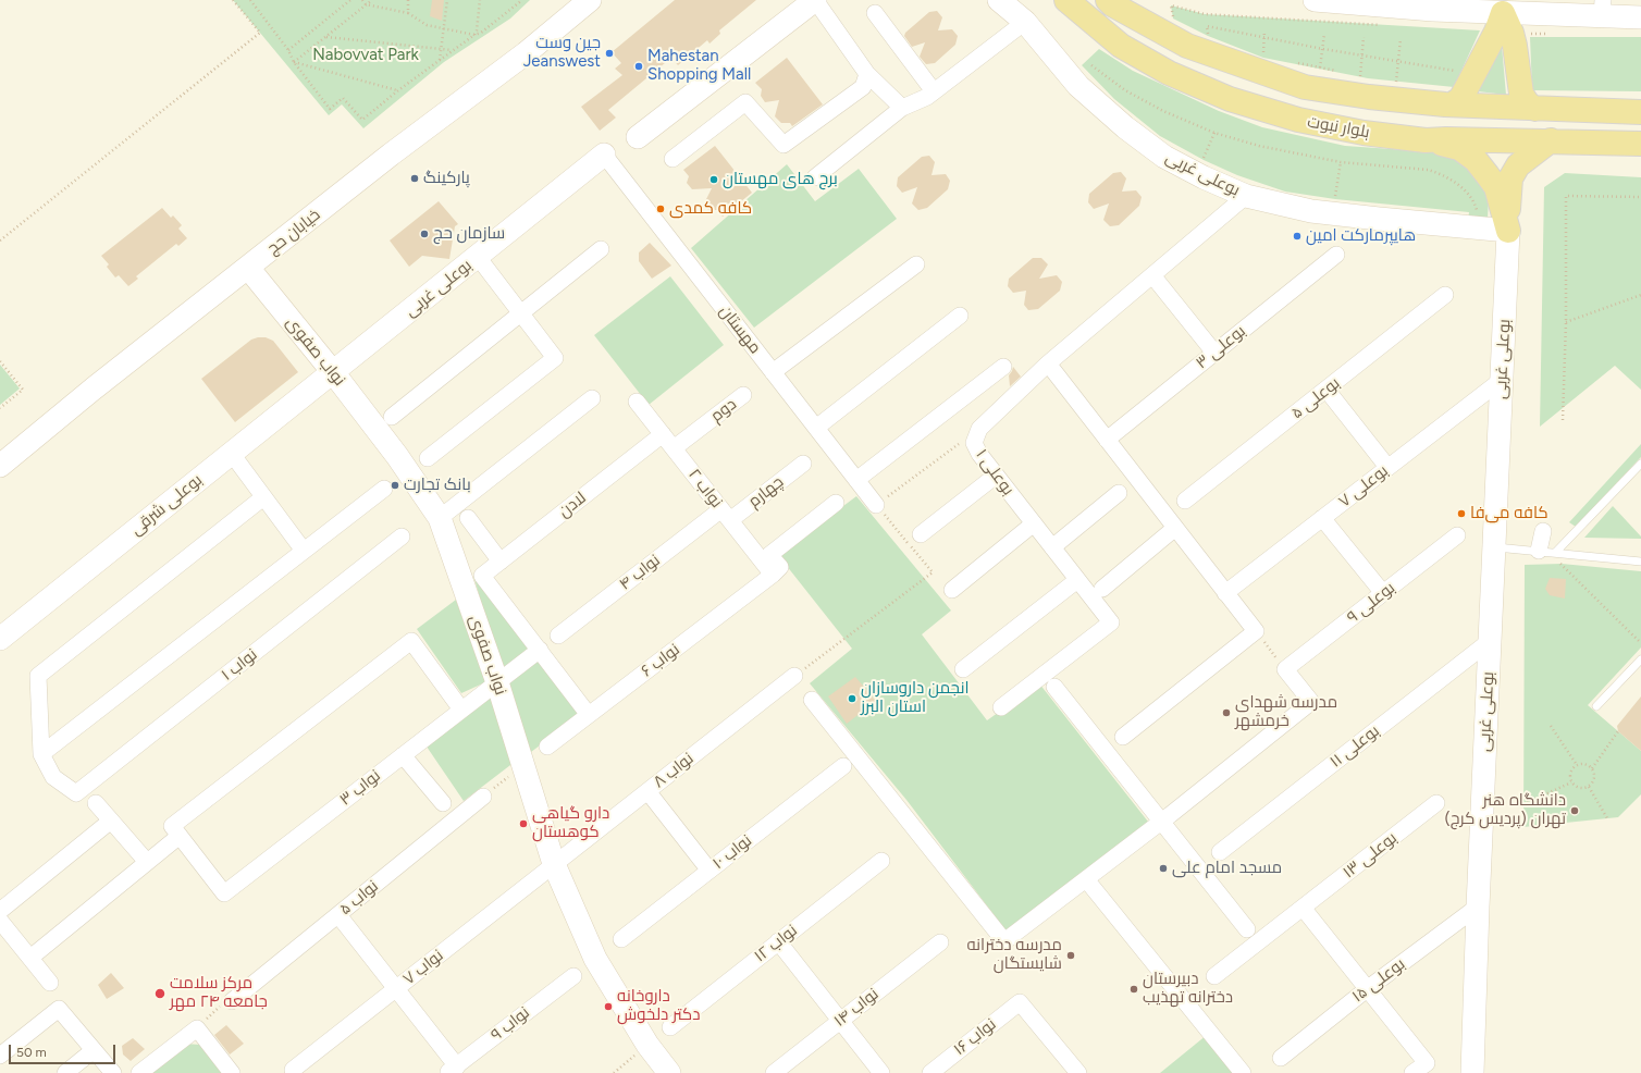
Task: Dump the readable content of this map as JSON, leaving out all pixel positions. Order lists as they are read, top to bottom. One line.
{"streets":{"main road":["بلوار نبوت"],"street":["بوعلی غربی","خیابان حج","مهستان","بوعلی ۳","نواب صفوی","بوعلی ۵","دوم","بوعلی ۱","بوعلی ۷","نواب ۲","چهارم","بوعلی شرقی","لادن","نواب ۴","بوعلی ۹","نواب ۶","نواب ۱","بوعلی ۱۱","نواب ۸","نواب ۳","نواب ۱۰","بوعلی ۱۳","نواب ۵","نواب ۱۲","نواب ۷","بوعلی ۱۵","نواب ۱۴","نواب ۹","نواب ۱۶"]},"crossings":[["بوعلی غربی","مهستان"],["بوعلی غربی","نواب صفوی"],["بوعلی غربی","بوعلی ۱"],["بوعلی غربی","بوعلی ۷"],["بوعلی غربی","بوعلی شرقی"],["بوعلی غربی","بوعلی ۱۱"],["بوعلی غربی","بوعلی ۱۵"],["خیابان حج","نواب صفوی"],["نواب صفوی","بوعلی شرقی"],["نواب صفوی","نواب ۸"],["نواب صفوی","نواب ۳"],["نواب صفوی","نواب ۷"],["دوم","نواب ۲"],["نواب ۲","چهارم"],["نواب ۲","لادن"],["نواب ۲","نواب ۴"],["نواب ۲","نواب ۶"],["چهارم","نواب ۴"],["نواب ۸","نواب ۷"]],"parks":["Nabovvat Park"],"places":["جین وست Jeanswest","Mahestan Shopping Mall","پارکینگ","برج های مهستان","کافه کمدی","سازمان حج","هایپرمارکت امین","بانک تجارت","کافه می‌فا","انجمن داروسازان استان البرز","مدرسه شهدای خرمشهر","دانشگاه هنر تهران (پردیس کرج)","دارو گیاهی کوهستان","مسجد امام علی","مدرسه دخترانه شایستگان","دبیرستان دخترانه تهذیب","مرکز سلامت جامعه ۲۴ مهر","داروخانه دکتر دلخوش"],"scale_bar":"50 m"}
